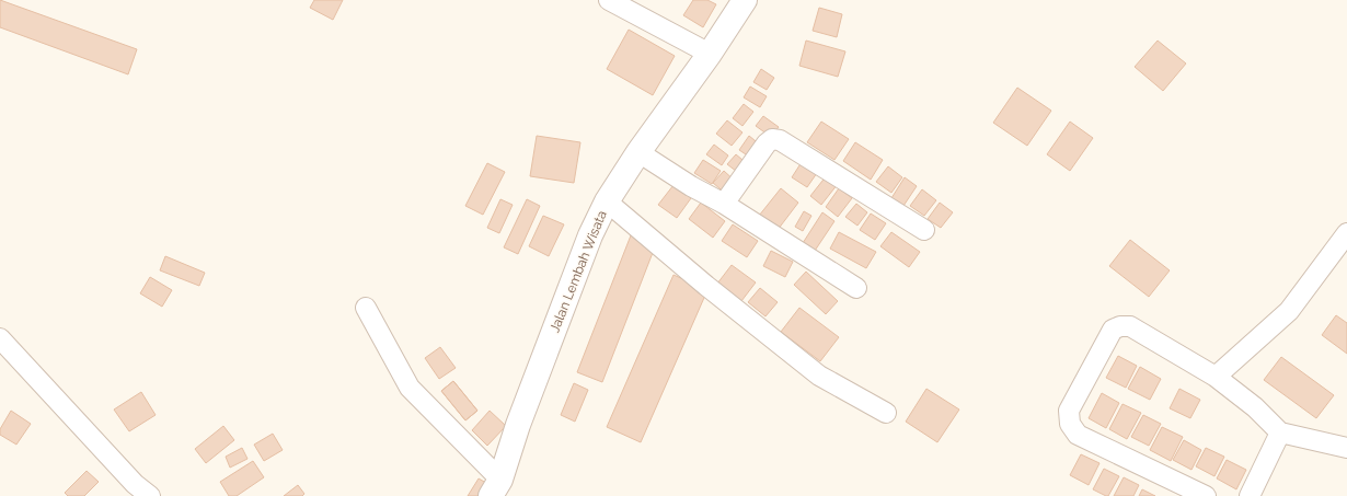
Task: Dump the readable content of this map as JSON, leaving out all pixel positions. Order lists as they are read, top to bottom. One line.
{"streets":{"street":["Jalan Lembah Wisata"]}}
